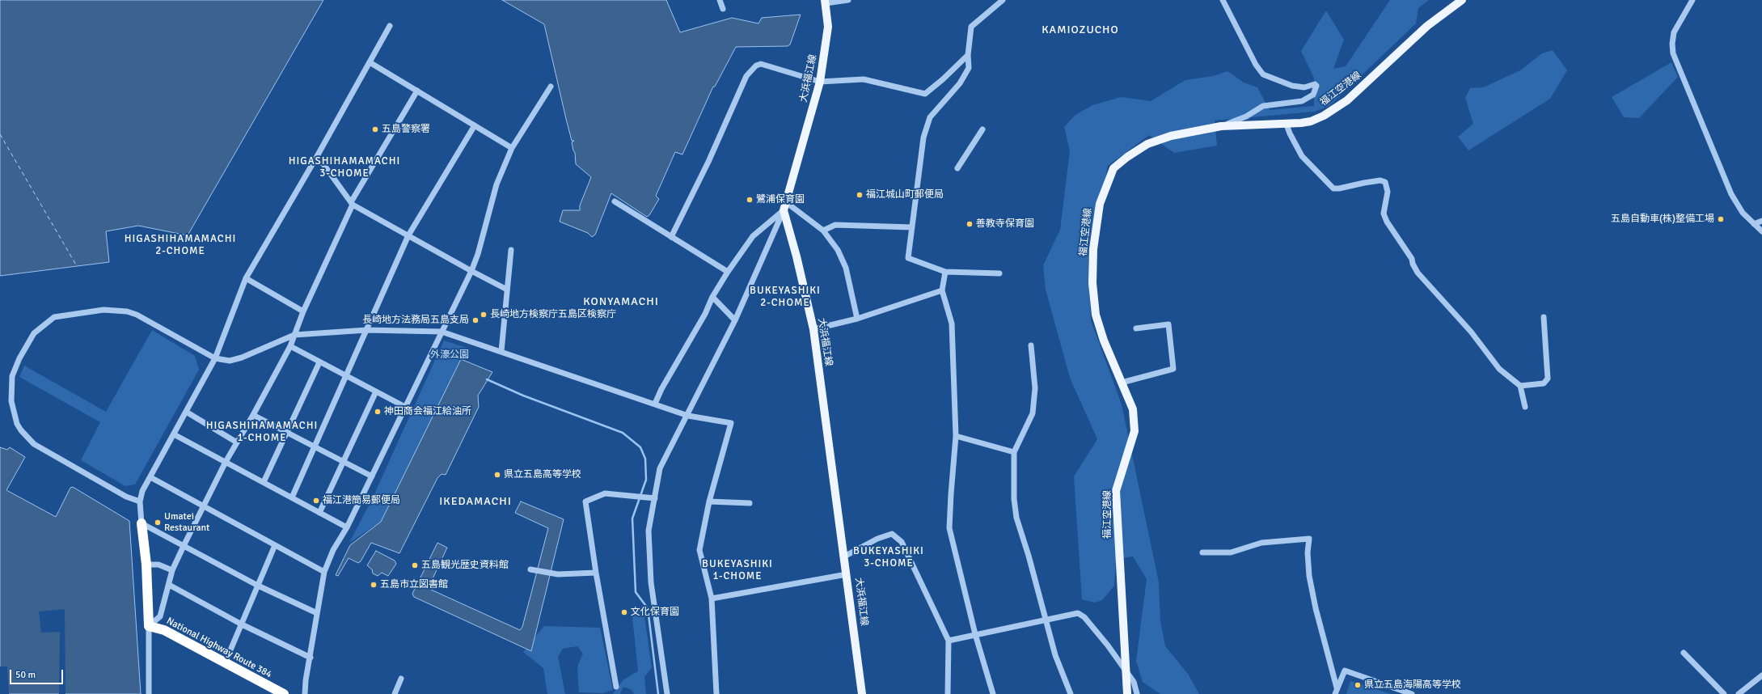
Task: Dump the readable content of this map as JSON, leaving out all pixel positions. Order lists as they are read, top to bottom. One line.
{"streets":{"highway":["National Highway Route 384"],"main road":["大浜福江線","福江空港線"]},"districts":["KAMIOZUCHO","HIGASHIHAMAMACHI 3-CHOME","HIGASHIHAMAMACHI 2-CHOME","BUKEYASHIKI 2-CHOME","KONYAMACHI","HIGASHIHAMAMACHI 1-CHOME","IKEDAMACHI","BUKEYASHIKI 3-CHOME","BUKEYASHIKI 1-CHOME"],"parks":["外濠公園"],"places":["五島警察署","福江城山町郵便局","鷺浦保育園","五島自動車(株)整備工場","善教寺保育園","長崎地方検察庁五島区検察庁","長崎地方法務局五島支局","神田商会福江給油所","県立五島高等学校","福江港簡易郵便局","Umatei Restaurant","五島観光歴史資料館","五島市立図書館","文化保育園","県立五島海陽高等学校"],"scale_bar":"50 m"}
